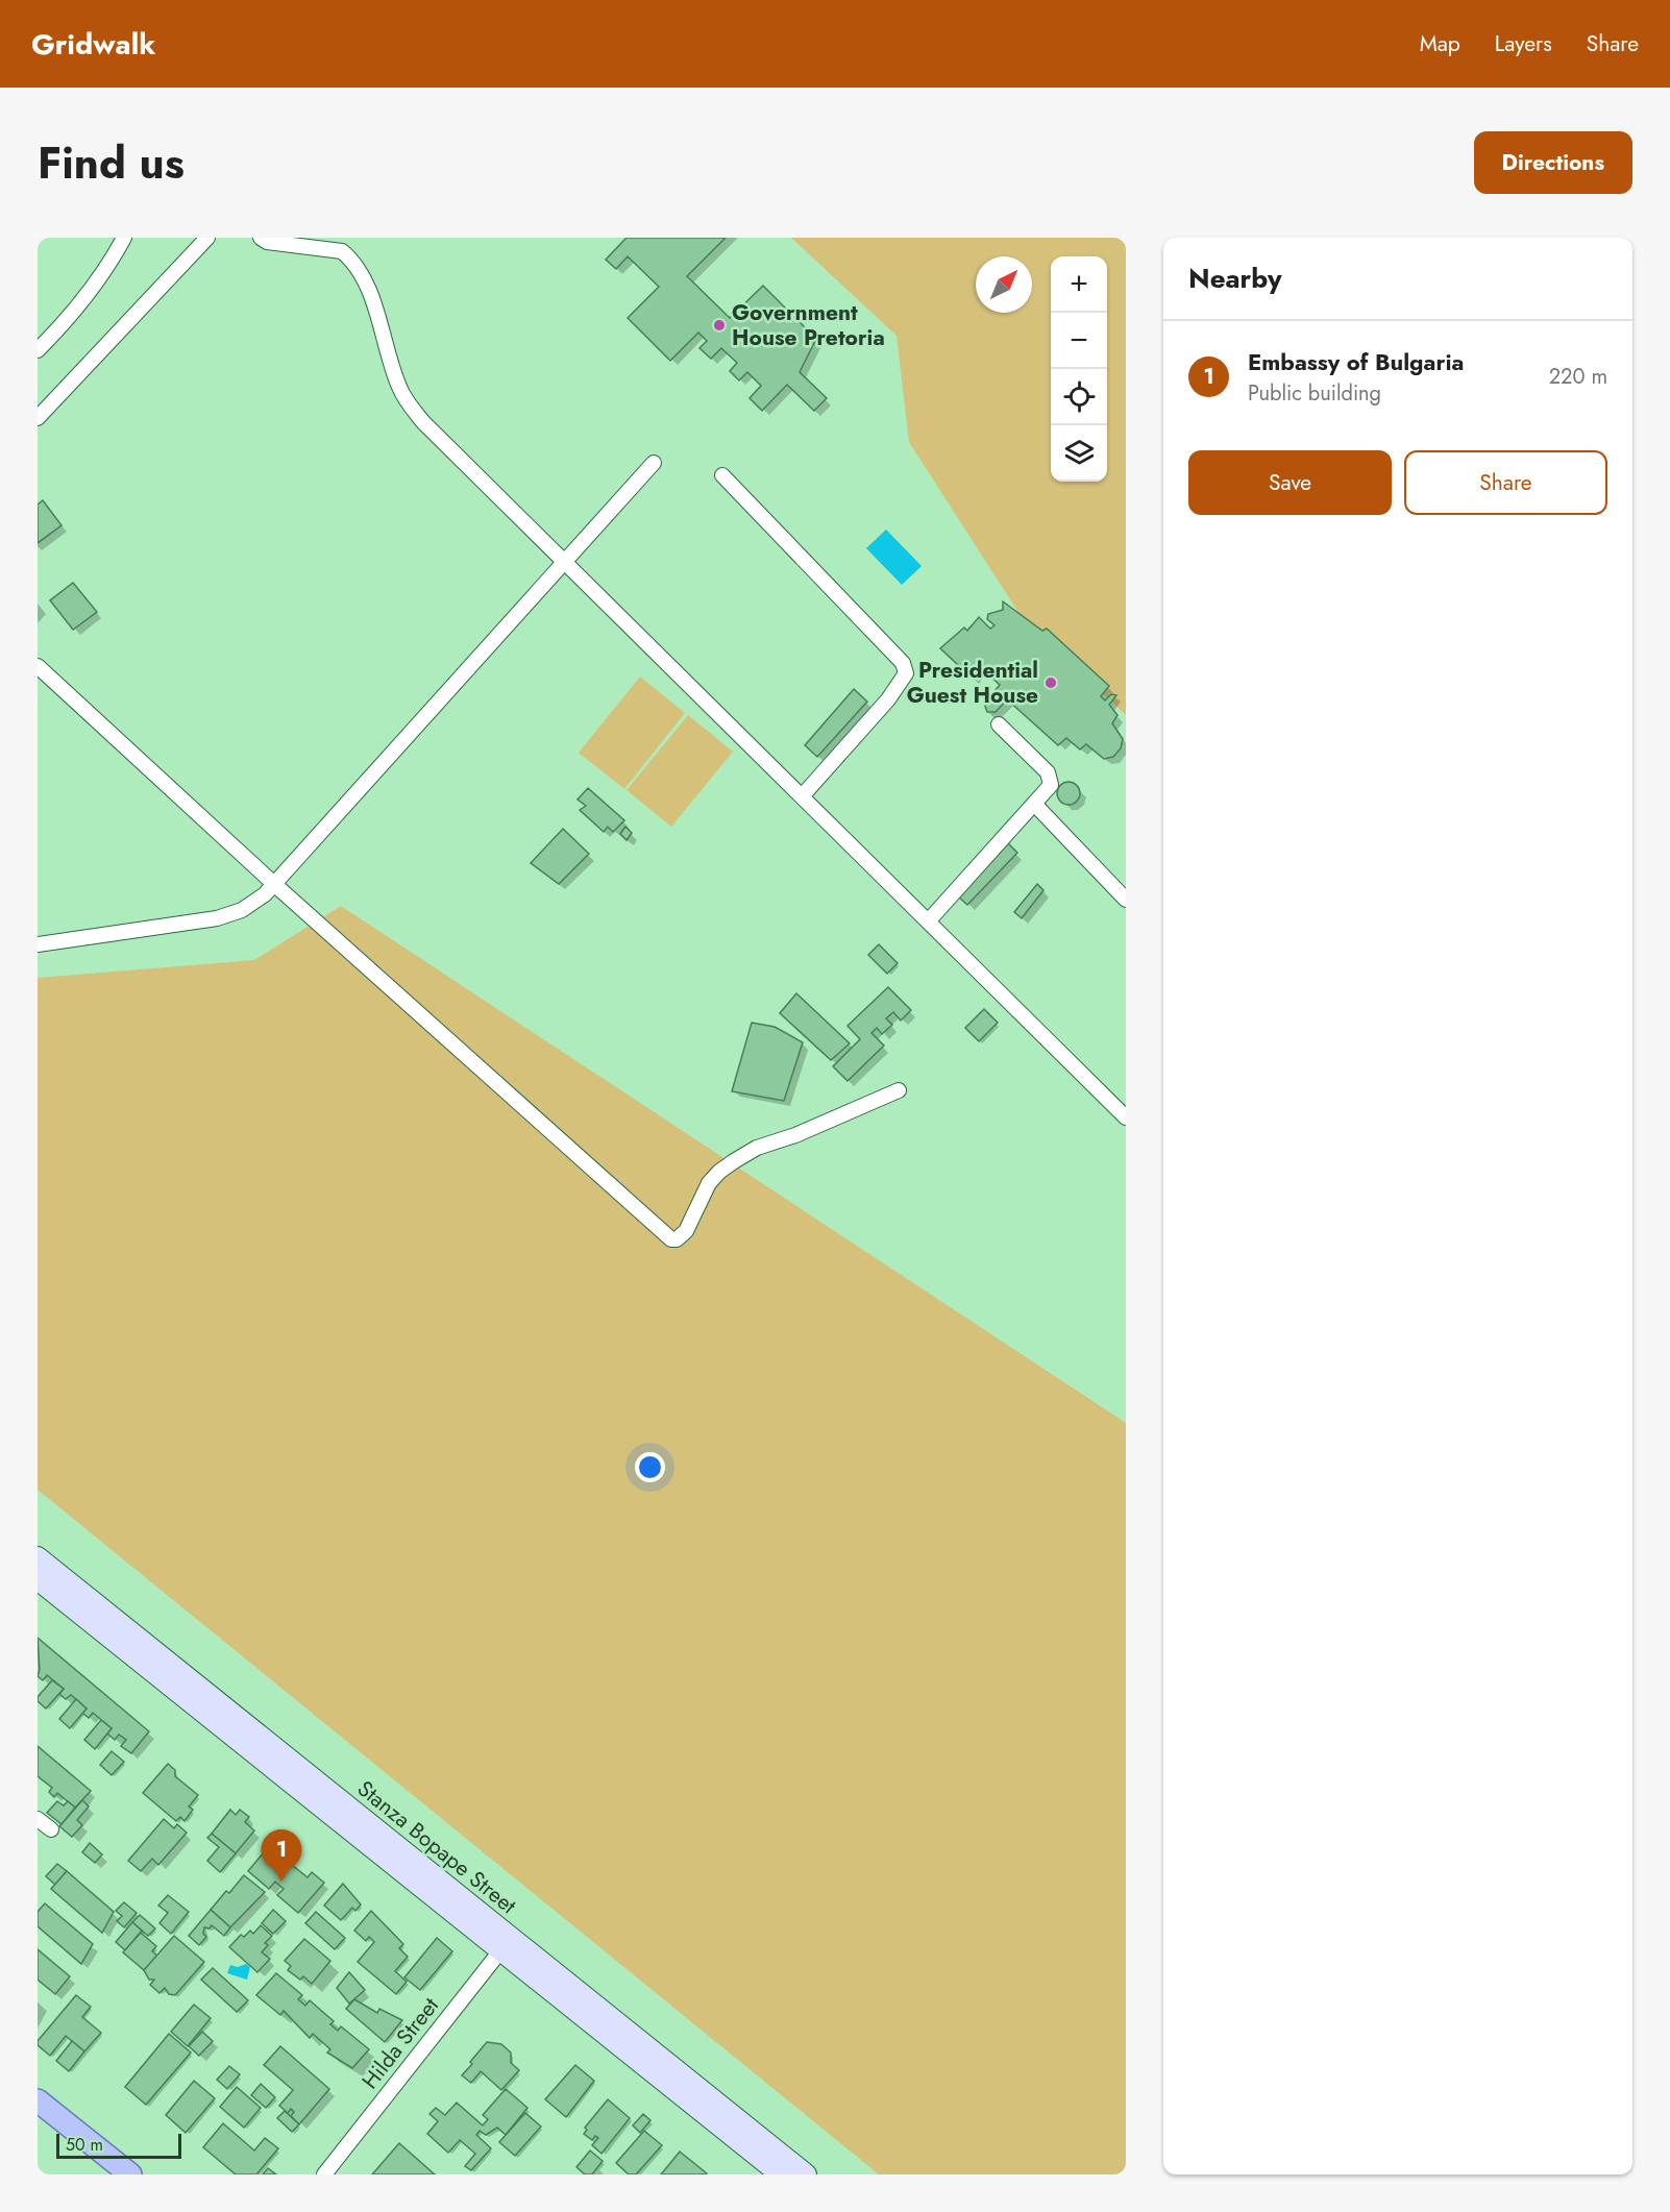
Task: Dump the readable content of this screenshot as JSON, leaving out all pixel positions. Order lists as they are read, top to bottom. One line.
{"streets":{"main road":["Stanza Bopape Street"],"street":["Hilda Street"]},"crossings":[["Stanza Bopape Street","Hilda Street"]],"places":["Government House Pretoria","Presidential Guest House"],"scale_bar":"50 m","north":"top right","page":{"header":"Gridwalk","nav":["Map","Layers","Share"],"title":"Find us","buttons":["Directions",["Save","Share"]],"heading":"Nearby","map_buttons":["+","−"],"list":[{"mark":"1","name":"Embassy of Bulgaria","note":"Public building","value":"220 m"}],"pins":"1","scale":"50 m"}}
